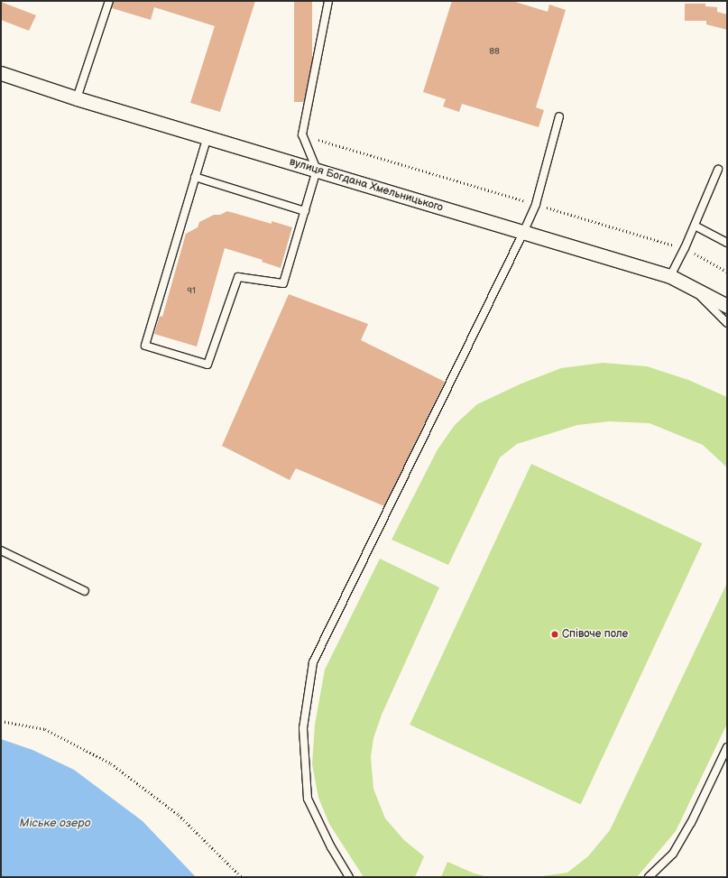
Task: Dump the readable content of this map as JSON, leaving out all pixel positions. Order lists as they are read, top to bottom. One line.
{"streets":{"street":["вулиця Богдана Хмельницького"]},"water":["Міське озеро"],"places":["Співоче поле"],"house_numbers":["88","91"]}
